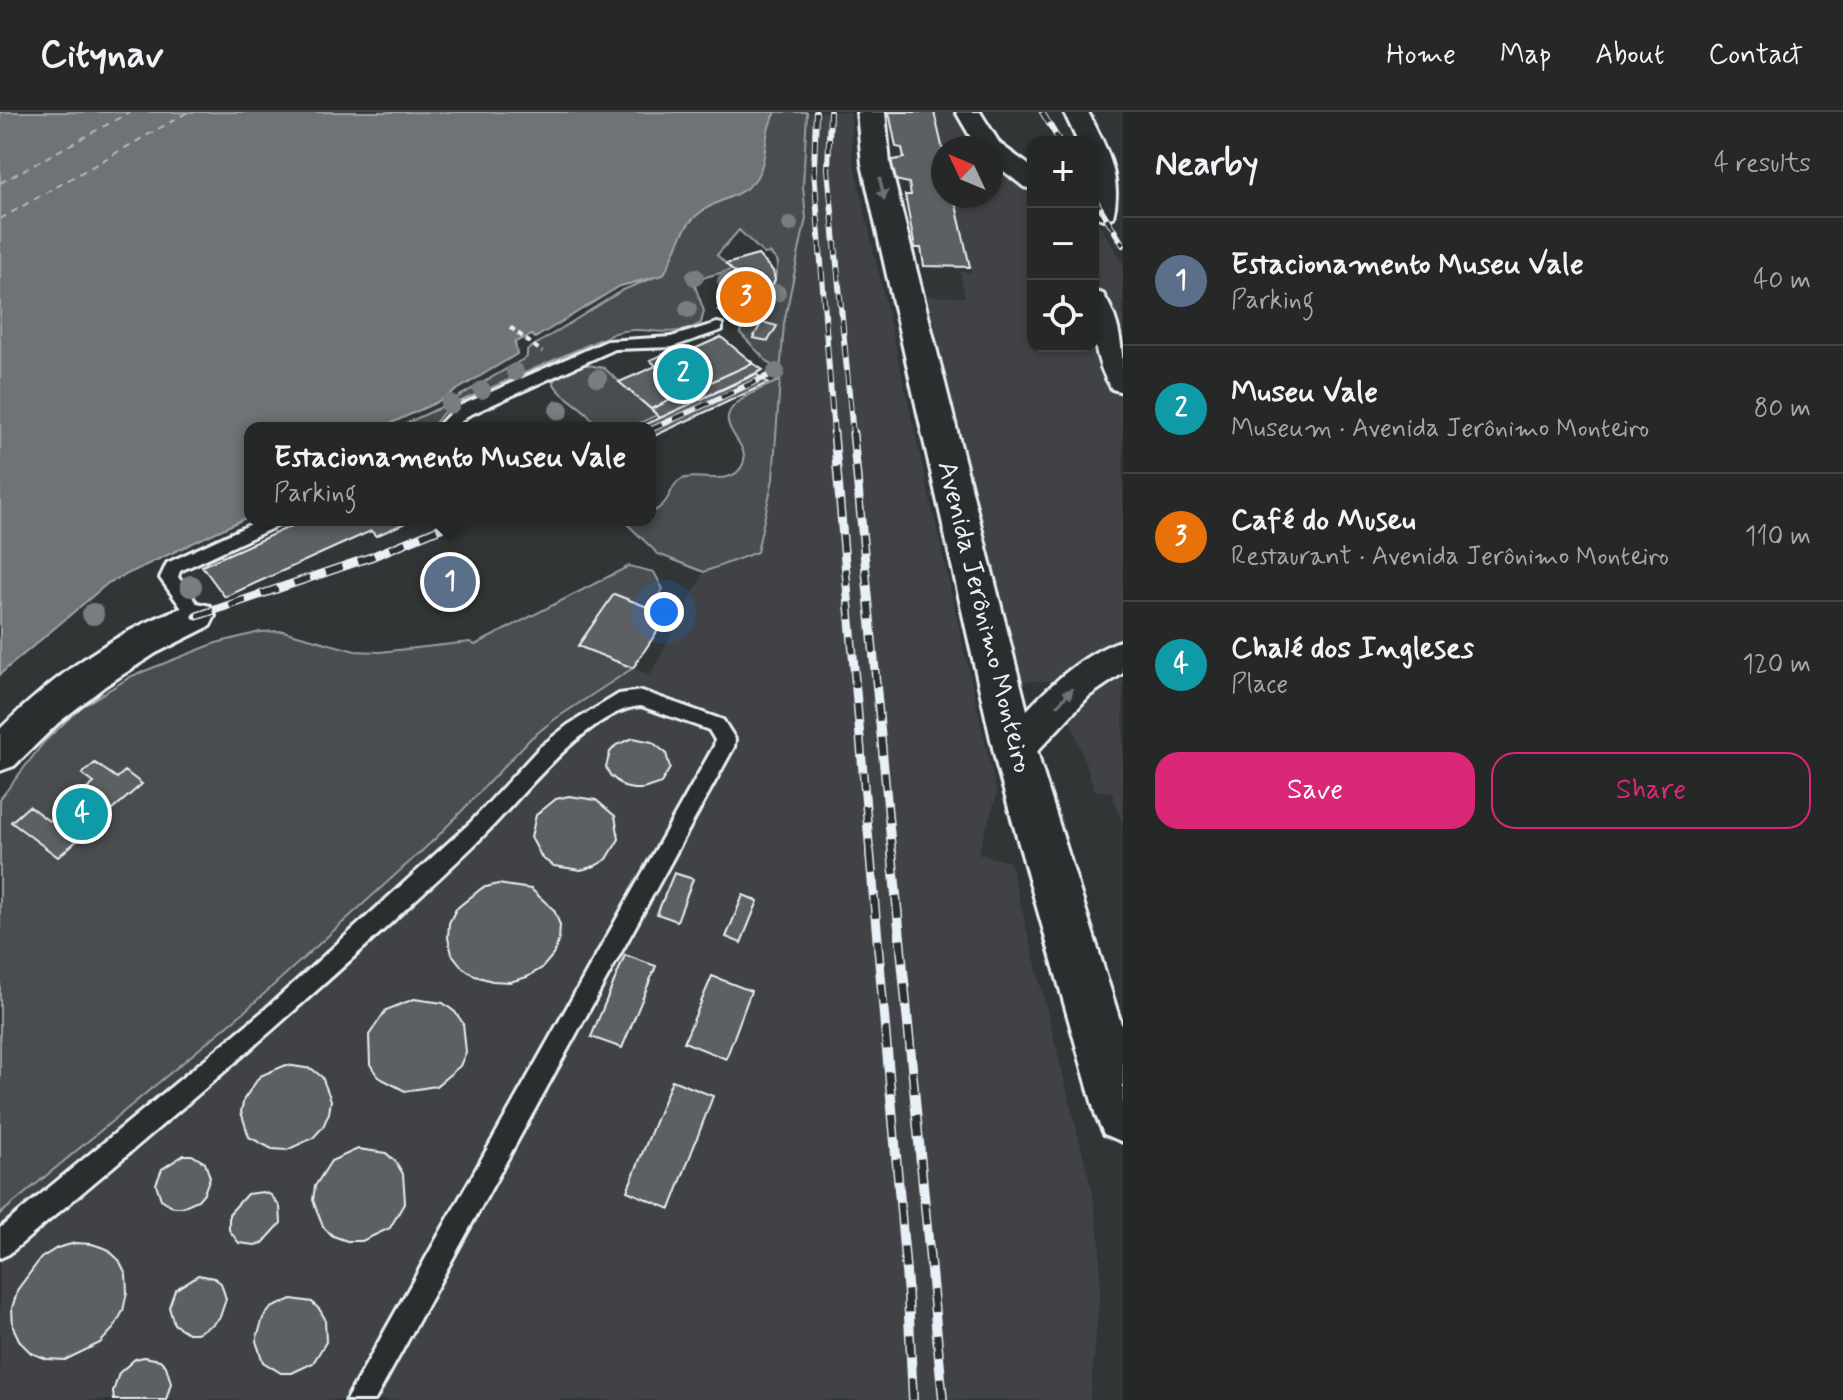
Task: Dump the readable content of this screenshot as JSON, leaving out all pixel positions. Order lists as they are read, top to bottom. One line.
{"streets":{"street":["Avenida Jerônimo Monteiro"]},"one_way":["Avenida Jerônimo Monteiro"],"north":"top left","page":{"header":"Citynav","nav":["Home","Map","About","Contact"],"heading":["Nearby","4 results"],"map_buttons":["+","−"],"list":[{"mark":"1","name":"Estacionamento Museu Vale","note":"Parking","value":"40 m"},{"mark":"2","name":"Museu Vale","note":"Museum · Avenida Jerônimo Monteiro","value":"80 m"},{"mark":"3","name":"Café do Museu","note":"Restaurant · Avenida Jerônimo Monteiro","value":"110 m"},{"mark":"4","name":"Chalé dos Ingleses","note":"Place","value":"120 m"}],"pins":["3","2","1","4"],"popup":["Estacionamento Museu Vale","Parking"],"buttons":["Save","Share"]}}
